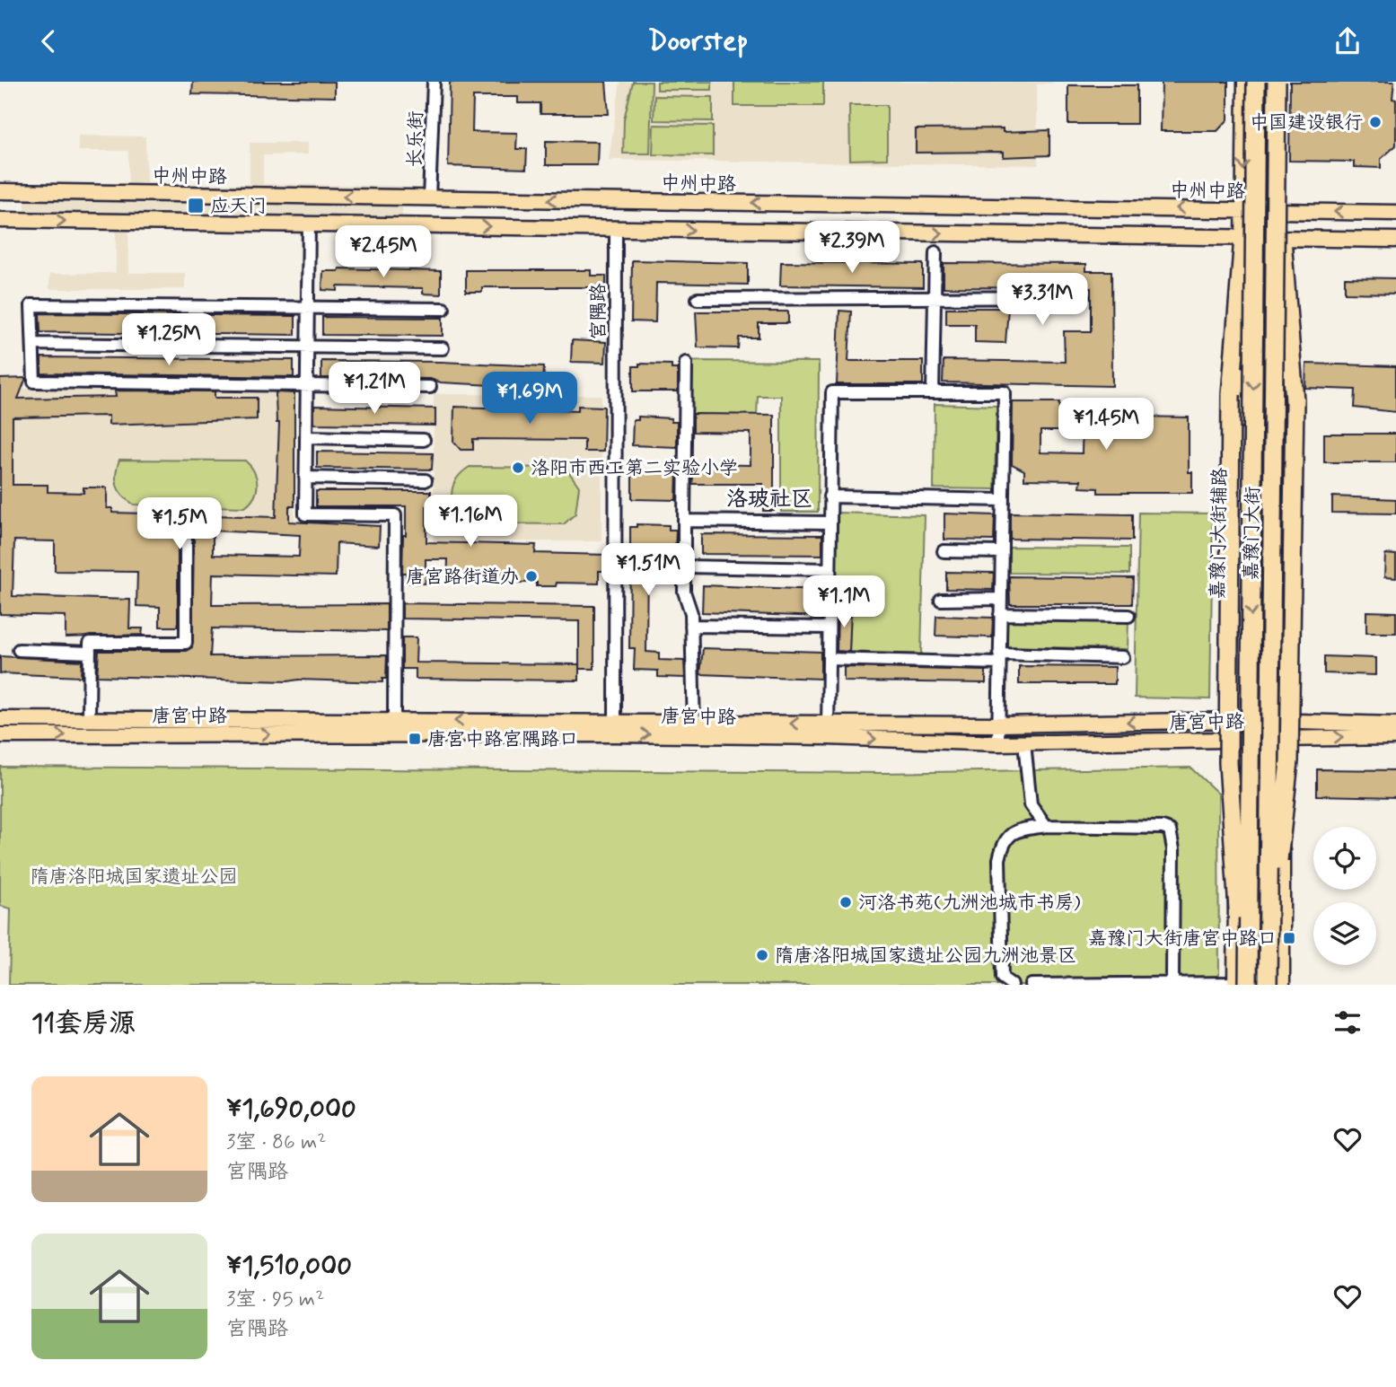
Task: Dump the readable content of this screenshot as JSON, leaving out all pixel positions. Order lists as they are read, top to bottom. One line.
{"streets":{"highway":["嘉豫门大街"],"main road":["中州中路","嘉豫门大街辅路","唐宫中路"],"street":["长乐街","宫隅路"]},"crossings":[["长乐街","中州中路"],["中州中路","嘉豫门大街辅路"],["宫隅路","唐宫中路"],["嘉豫门大街辅路","嘉豫门大街"],["嘉豫门大街辅路","唐宫中路"]],"districts":["洛玻社区"],"parks":["隋唐洛阳城国家遗址公园"],"places":{"other":["中国建设银行","洛阳市西工第二实验小学","唐宫路街道办","河洛书苑(九洲池城市书房)","隋唐洛阳城国家遗址公园九洲池景区"],"transit":["应天门","唐宫中路宫隅路口","嘉豫门大街唐宫中路口"]},"page":{"header":"Doorstep","price":["¥2.39M","¥2.45M","¥3.31M","¥1.25M","¥1.21M","¥1.69M","¥1.45M","¥1.16M","¥1.5M","¥1.51M","¥1.1M"],"heading":"11套房源","list":[{"name":"¥1,690,000","note":"3室 · 86 m² · 宫隅路"},{"name":"¥1,510,000","note":"3室 · 95 m² · 宫隅路"}]}}
